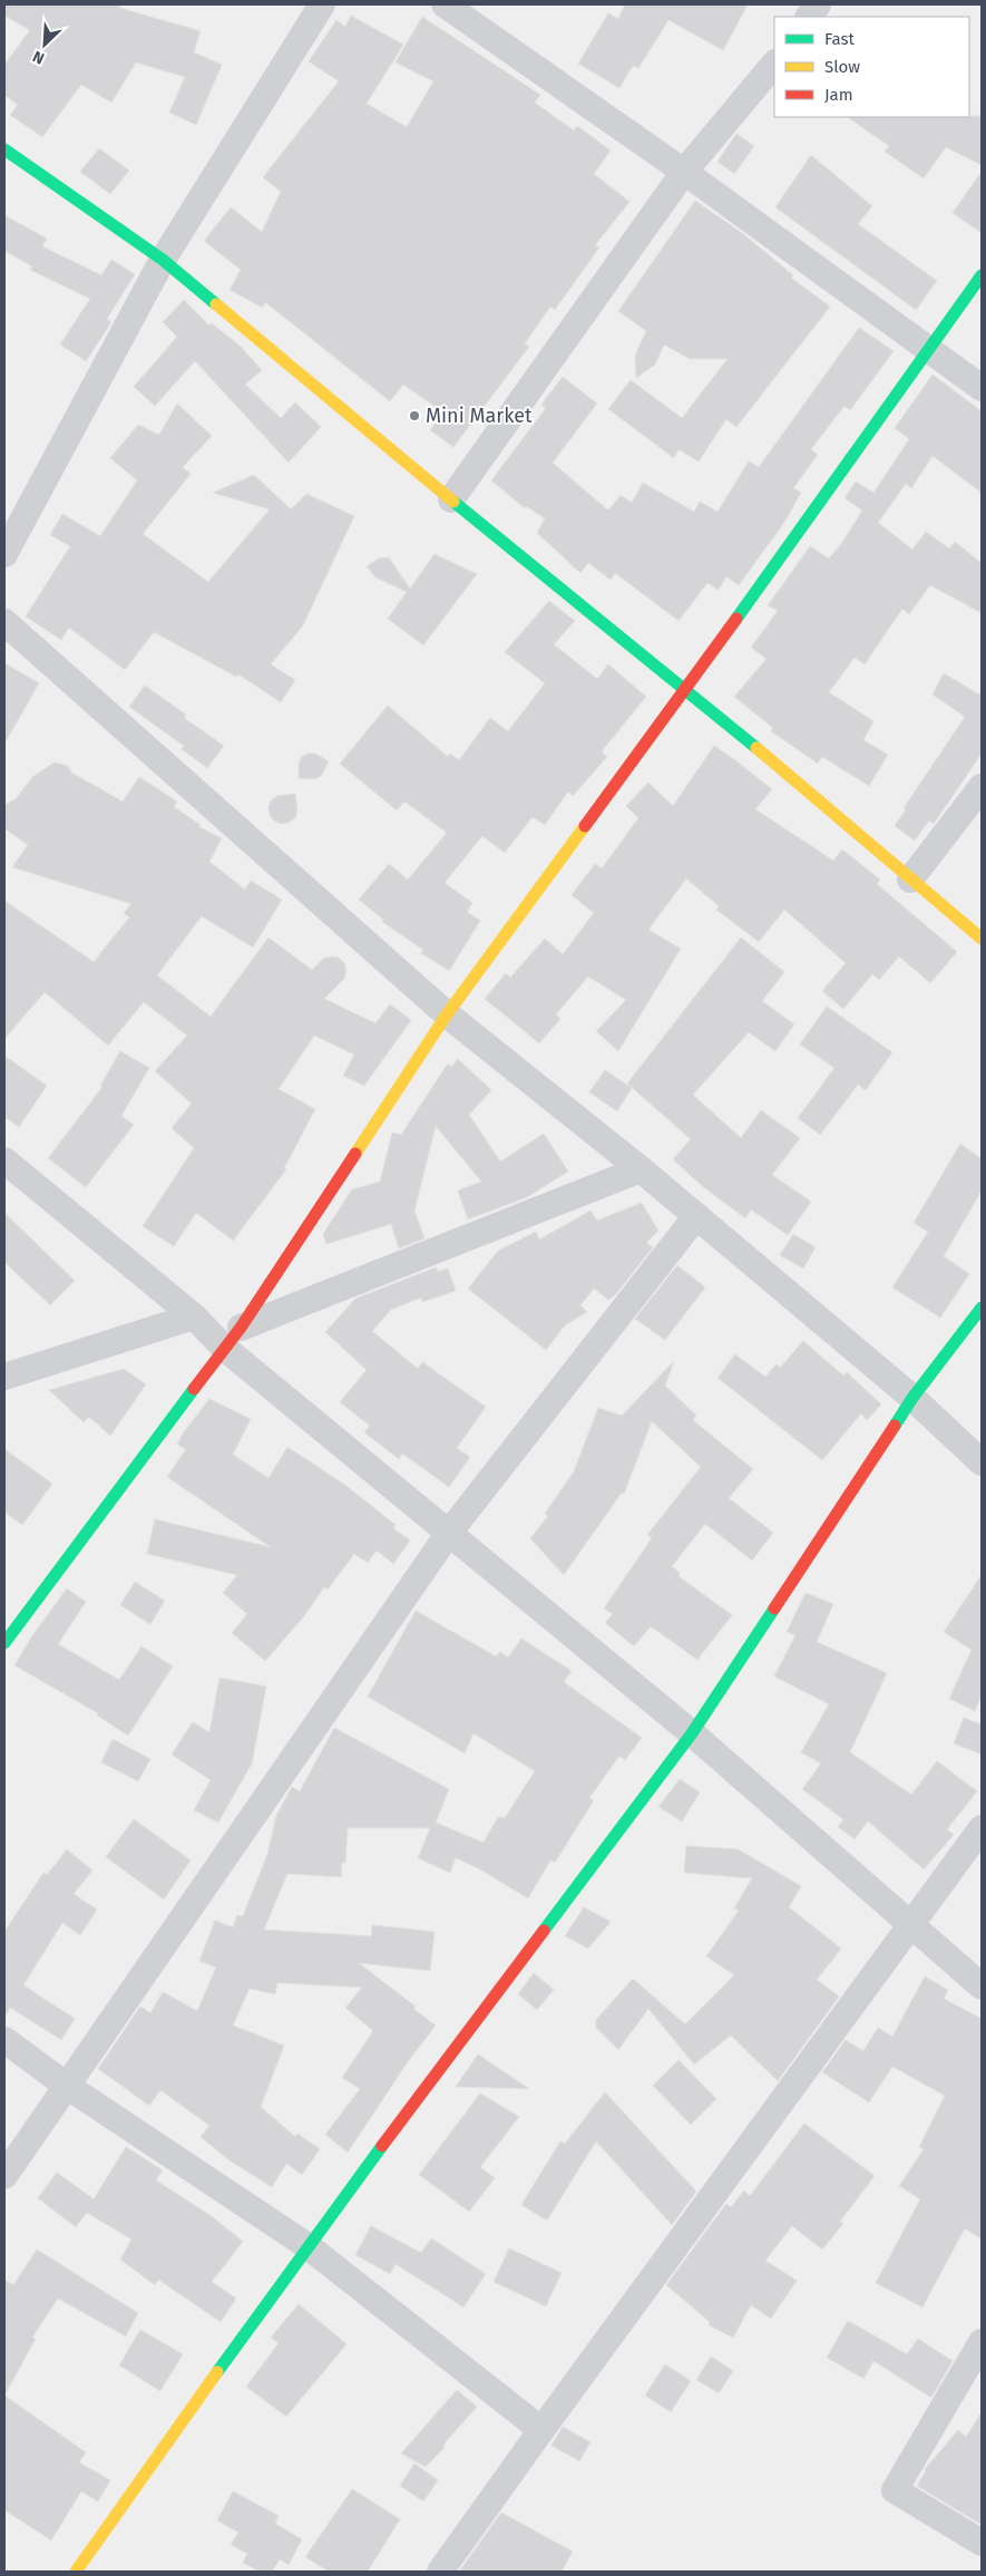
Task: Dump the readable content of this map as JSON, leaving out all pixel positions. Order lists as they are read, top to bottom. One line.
{"places":["Mini Market"],"legend":["Fast","Slow","Jam"],"north":"bottom left"}
